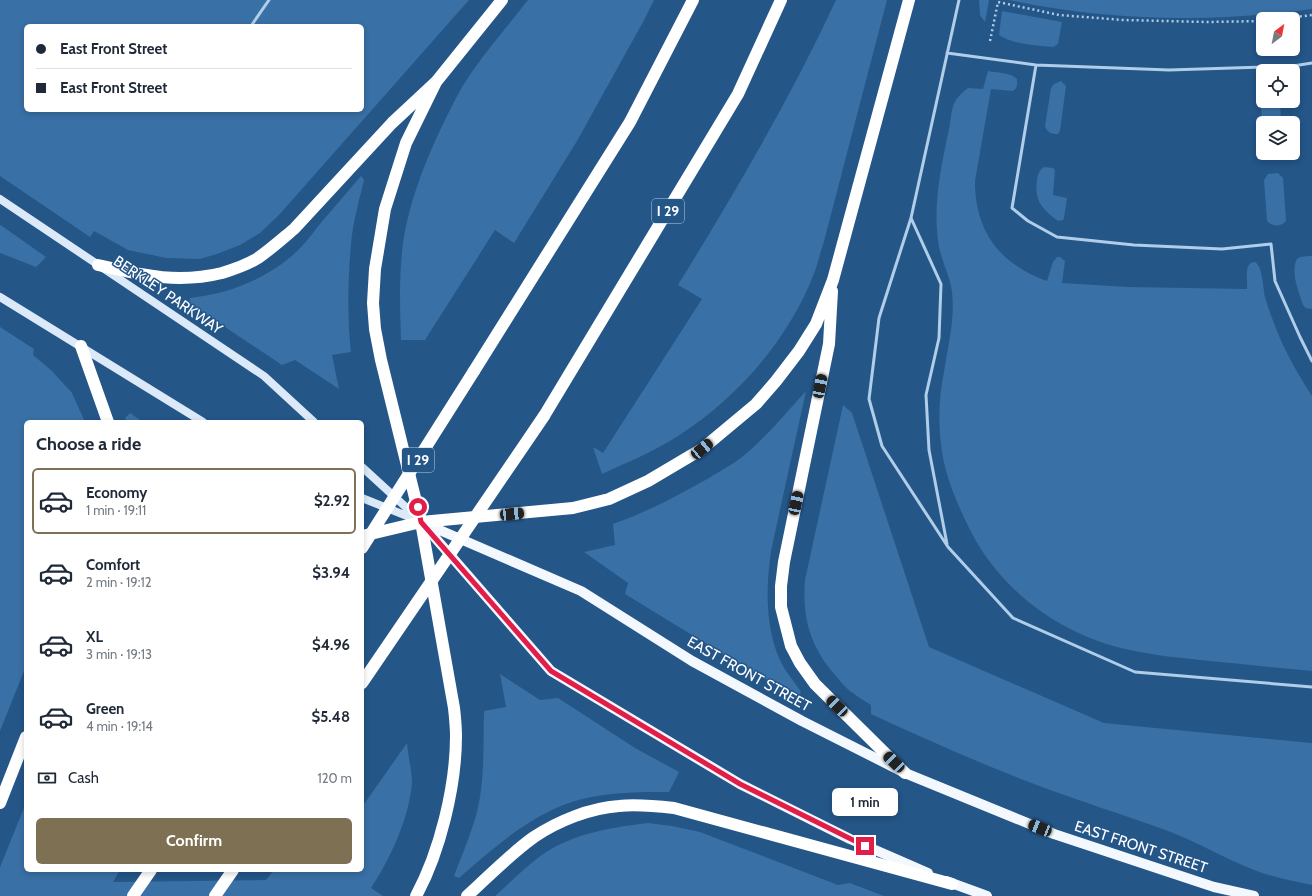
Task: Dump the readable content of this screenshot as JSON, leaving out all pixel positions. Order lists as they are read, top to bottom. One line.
{"streets":{"highway":["I 29"],"main road":["BERKLEY PARKWAY","EAST FRONT STREET"]},"north":"top right","page":{"banner":["East Front Street","East Front Street"],"heading":"Choose a ride","list":[{"name":"Economy","note":"1 min · 19:11","value":"$2.92"},{"name":"Comfort","note":"2 min · 19:12","value":"$3.94"},{"name":"XL","note":"3 min · 19:13","value":"$4.96"},{"name":"Green","note":"4 min · 19:14","value":"$5.48"}],"pay":["Cash","120 m"],"bubble":"1 min","buttons":"Confirm"}}
